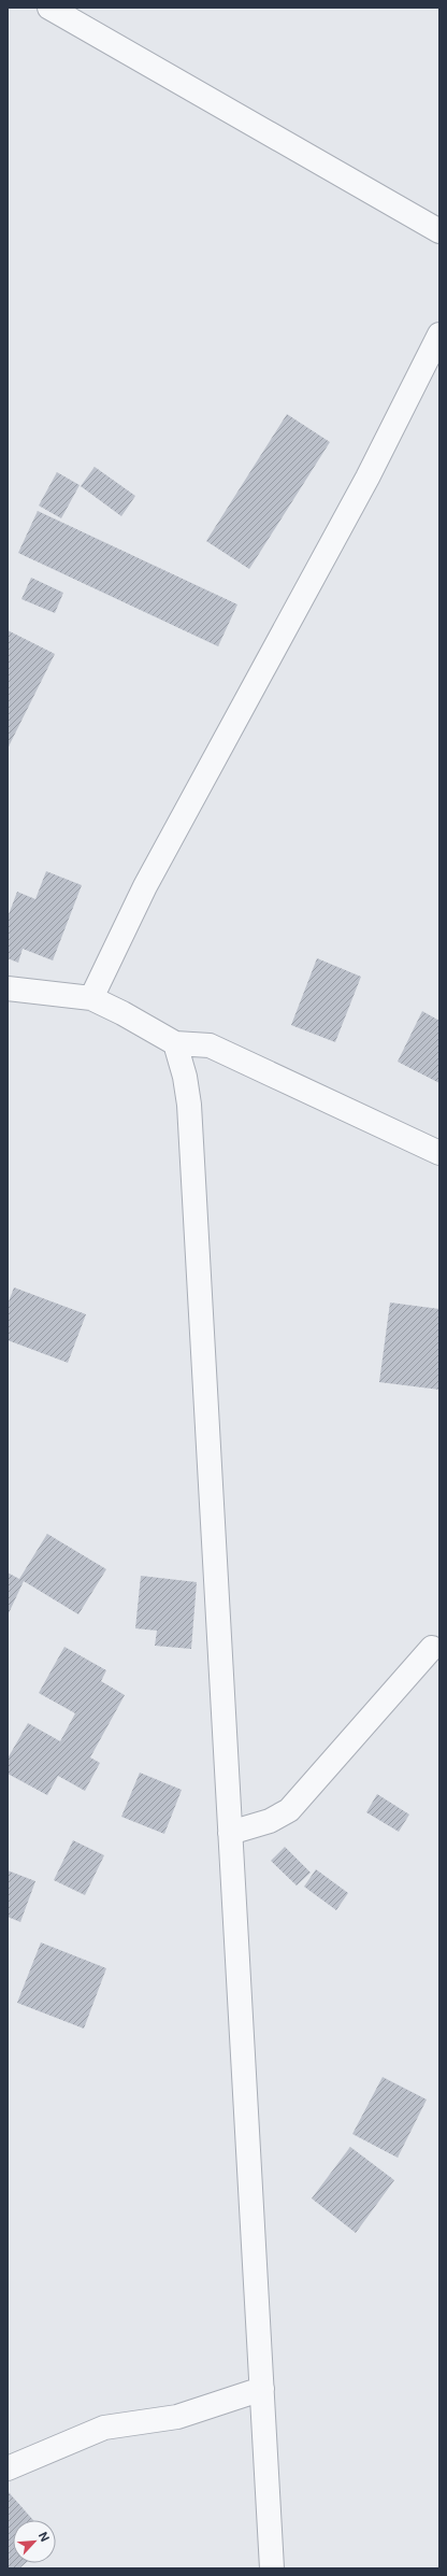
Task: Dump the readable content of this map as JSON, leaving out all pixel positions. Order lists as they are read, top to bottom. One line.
{"north":"top right"}
